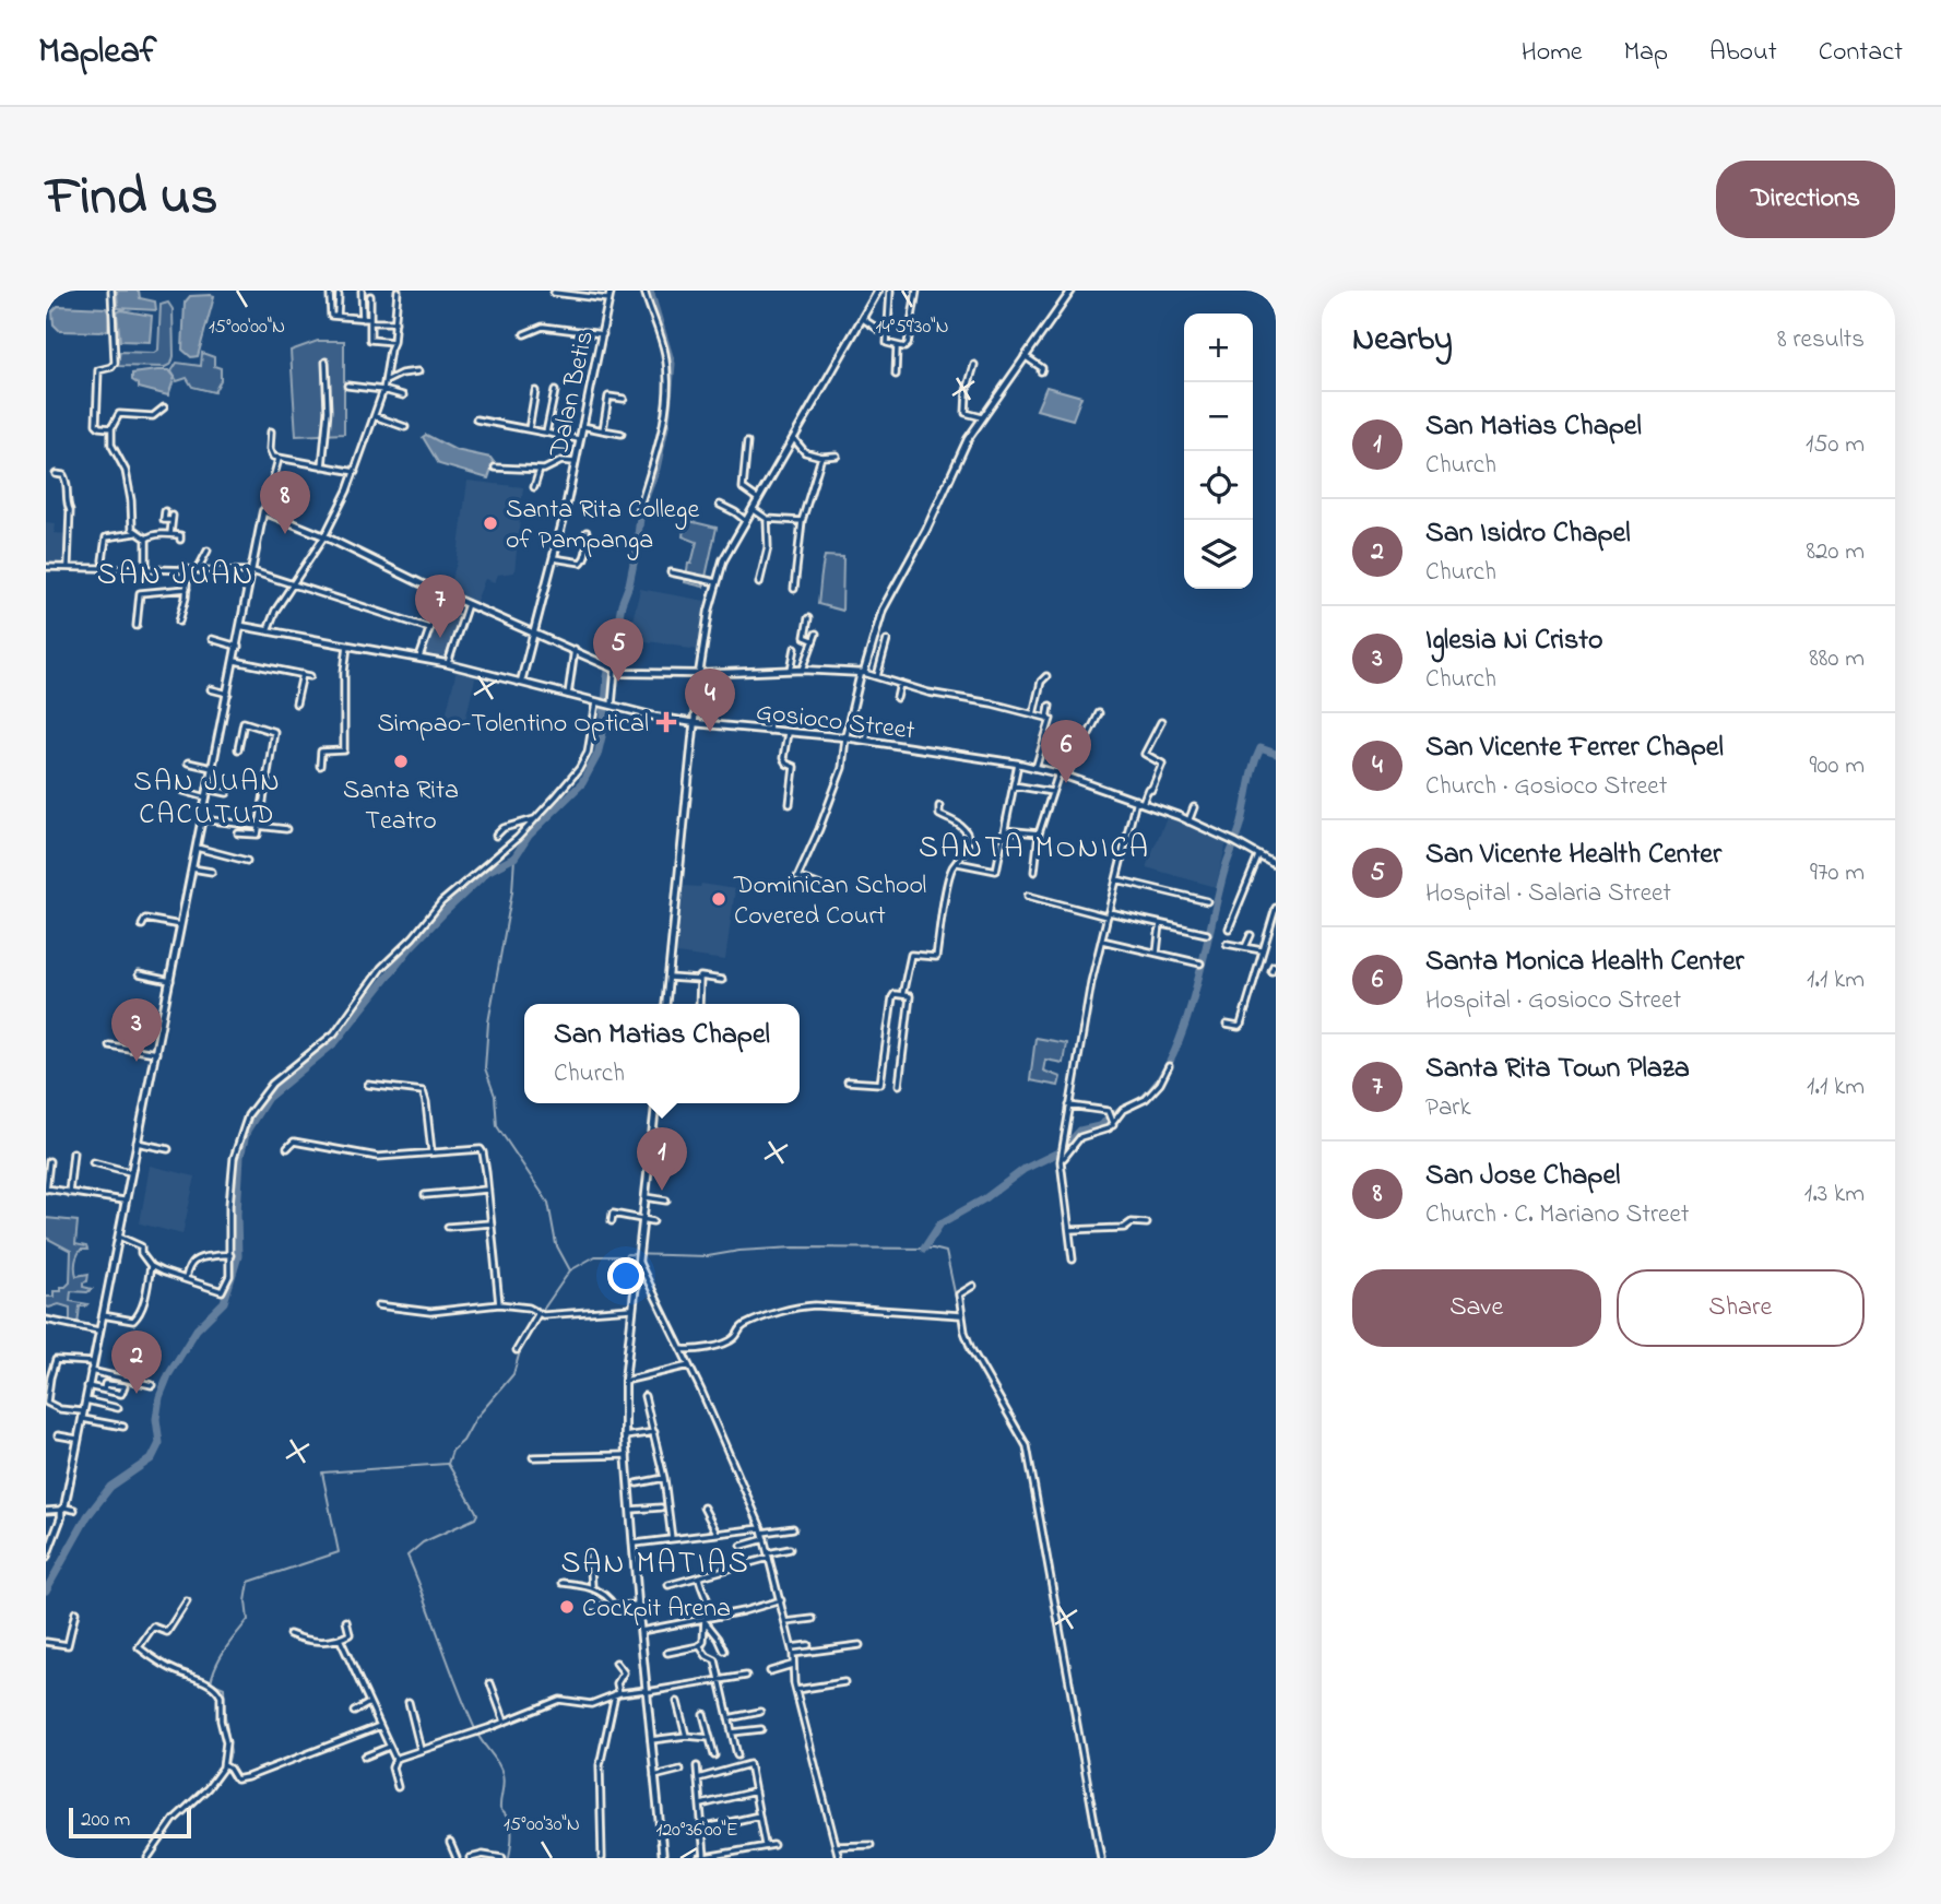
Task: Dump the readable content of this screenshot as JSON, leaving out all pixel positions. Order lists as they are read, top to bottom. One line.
{"streets":{"street":["Dalan Betis","Gosioco Street"]},"crossings":[["Dalan Betis","Gosioco Street"]],"districts":["SAN JUAN","SAN JUAN CACUTUD","SANTA MONICA","SAN MATIAS"],"places":{"other":["Santa Rita College of Pampanga","Santa Rita Teatro","Dominican School Covered Court","Cockpit Arena"],"health":["Simpao-Tolentino Optical"]},"scale_bar":"200 m","page":{"header":"Mapleaf","nav":["Home","Map","About","Contact"],"title":"Find us","buttons":["Directions",["Save","Share"]],"heading":["Nearby","8 results"],"map_buttons":["+","−"],"list":[{"mark":"1","name":"San Matias Chapel","note":"Church","value":"150 m"},{"mark":"2","name":"San Isidro Chapel","note":"Church","value":"820 m"},{"mark":"3","name":"Iglesia Ni Cristo","note":"Church","value":"880 m"},{"mark":"4","name":"San Vicente Ferrer Chapel","note":"Church · Gosioco Street","value":"900 m"},{"mark":"5","name":"San Vicente Health Center","note":"Hospital · Salaria Street","value":"970 m"},{"mark":"6","name":"Santa Monica Health Center","note":"Hospital · Gosioco Street","value":"1.1 km"},{"mark":"7","name":"Santa Rita Town Plaza","note":"Park","value":"1.1 km"},{"mark":"8","name":"San Jose Chapel","note":"Church · C. Mariano Street","value":"1.3 km"}],"pins":["8","7","5","4","6","3","1","2"],"popup":["San Matias Chapel","Church"],"scale":"200 m"},"coordinates":["15°00'00\"N","14°59'30\"N","15°00'30\"N","120°36'00\"E"]}
